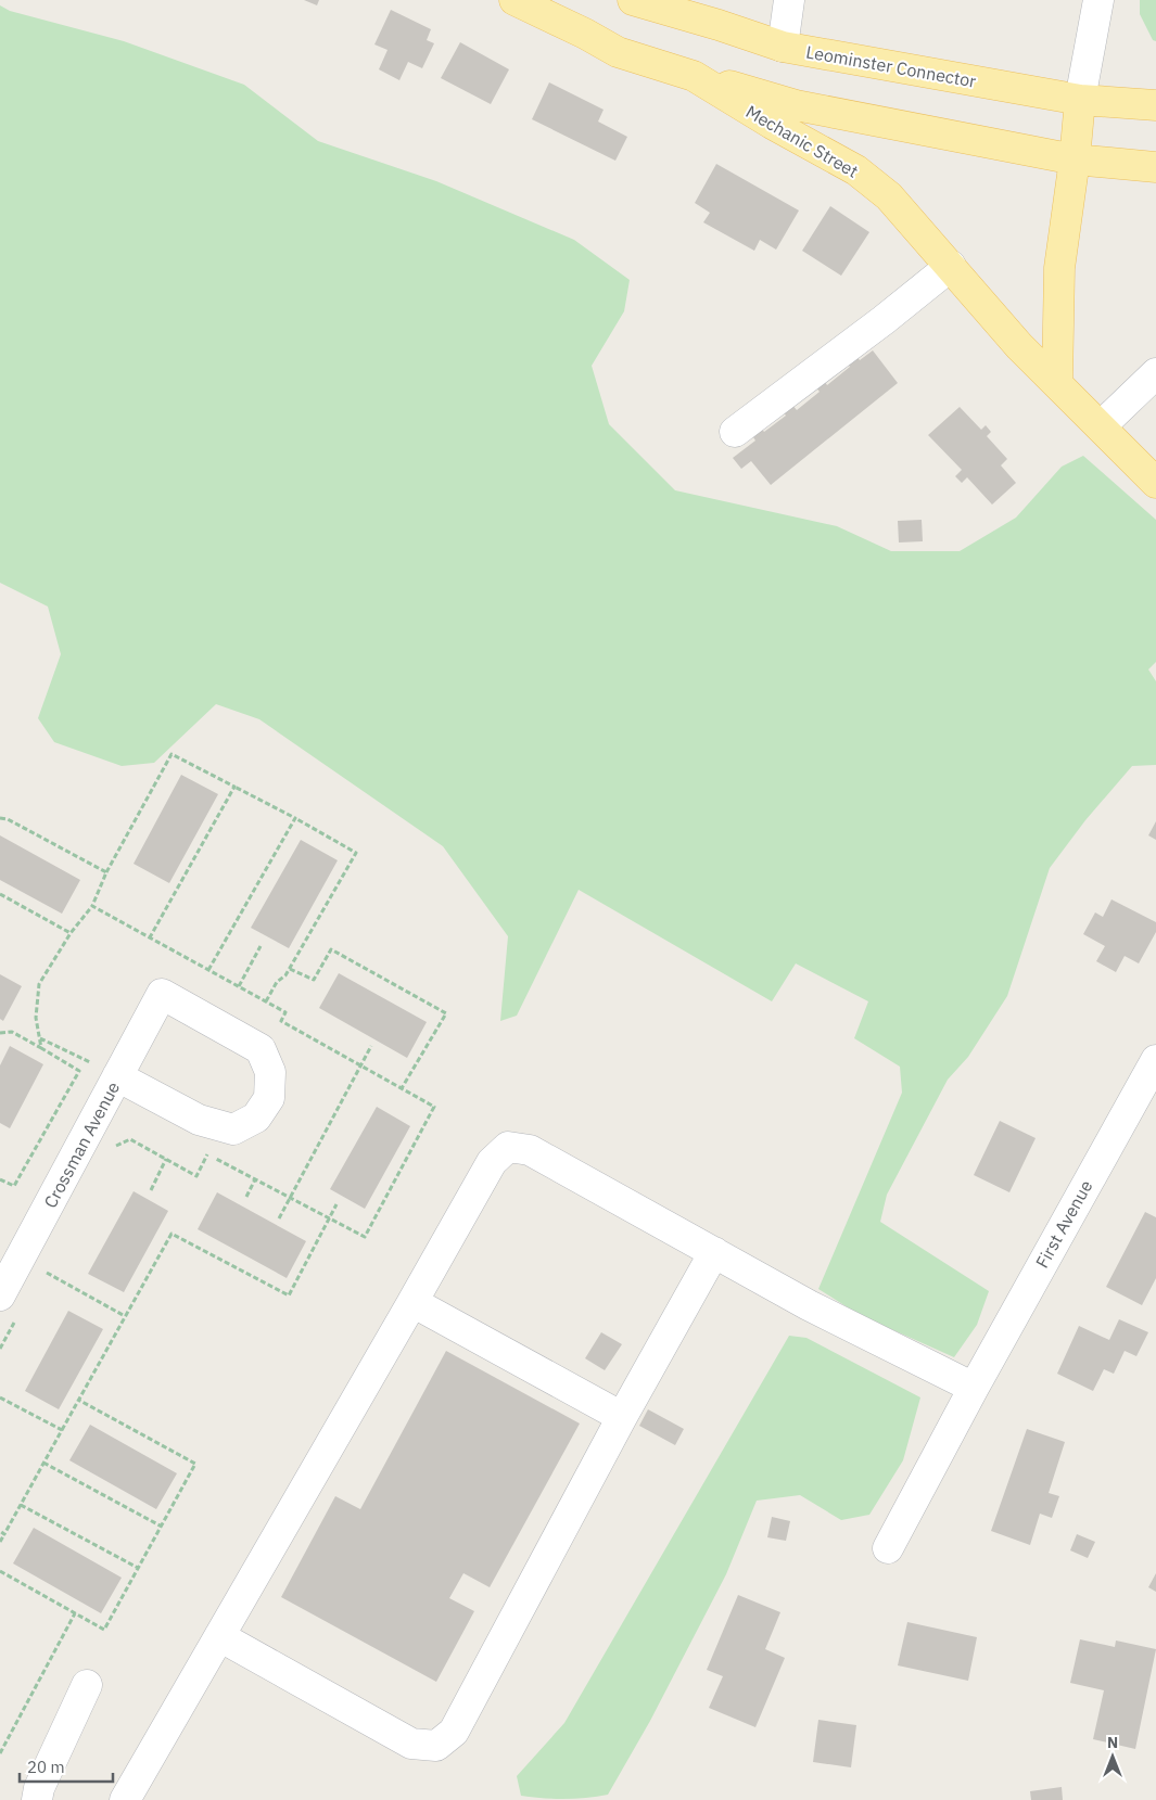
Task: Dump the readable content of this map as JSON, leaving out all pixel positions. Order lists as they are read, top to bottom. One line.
{"streets":{"main road":["Leominster Connector","Mechanic Street"],"street":["Crossman Avenue","First Avenue"]},"scale_bar":"20 m","north":"top"}
